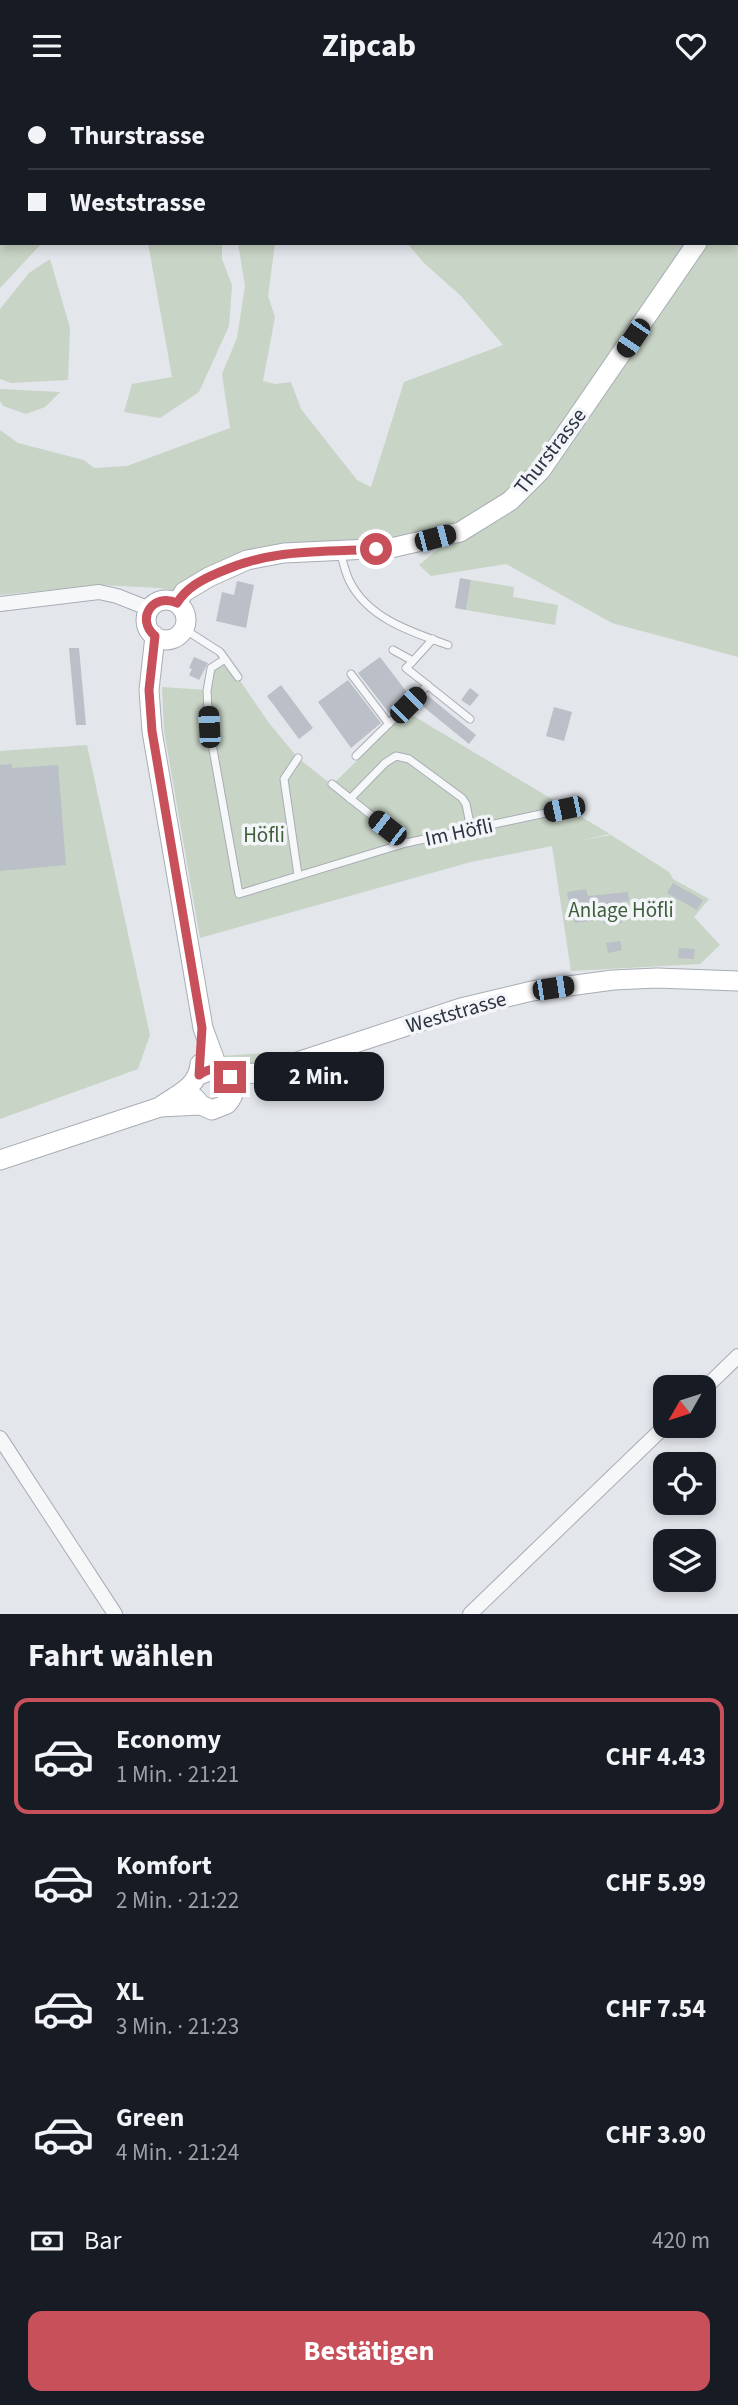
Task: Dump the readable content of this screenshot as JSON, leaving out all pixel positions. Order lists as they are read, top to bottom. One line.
{"streets":{"street":["Thurstrasse","Weststrasse"],"lane":["Im Höfli"]},"parks":["Höfli","Anlage Höfli"],"north":"bottom left","page":{"header":"Zipcab","banner":["Thurstrasse","Weststrasse"],"bubble":"2 Min.","heading":"Fahrt wählen","list":[{"name":"Economy","note":"1 Min. · 21:21","value":"CHF 4.43"},{"name":"Komfort","note":"2 Min. · 21:22","value":"CHF 5.99"},{"name":"XL","note":"3 Min. · 21:23","value":"CHF 7.54"},{"name":"Green","note":"4 Min. · 21:24","value":"CHF 3.90"}],"pay":["Bar","420 m"],"buttons":"Bestätigen"}}
